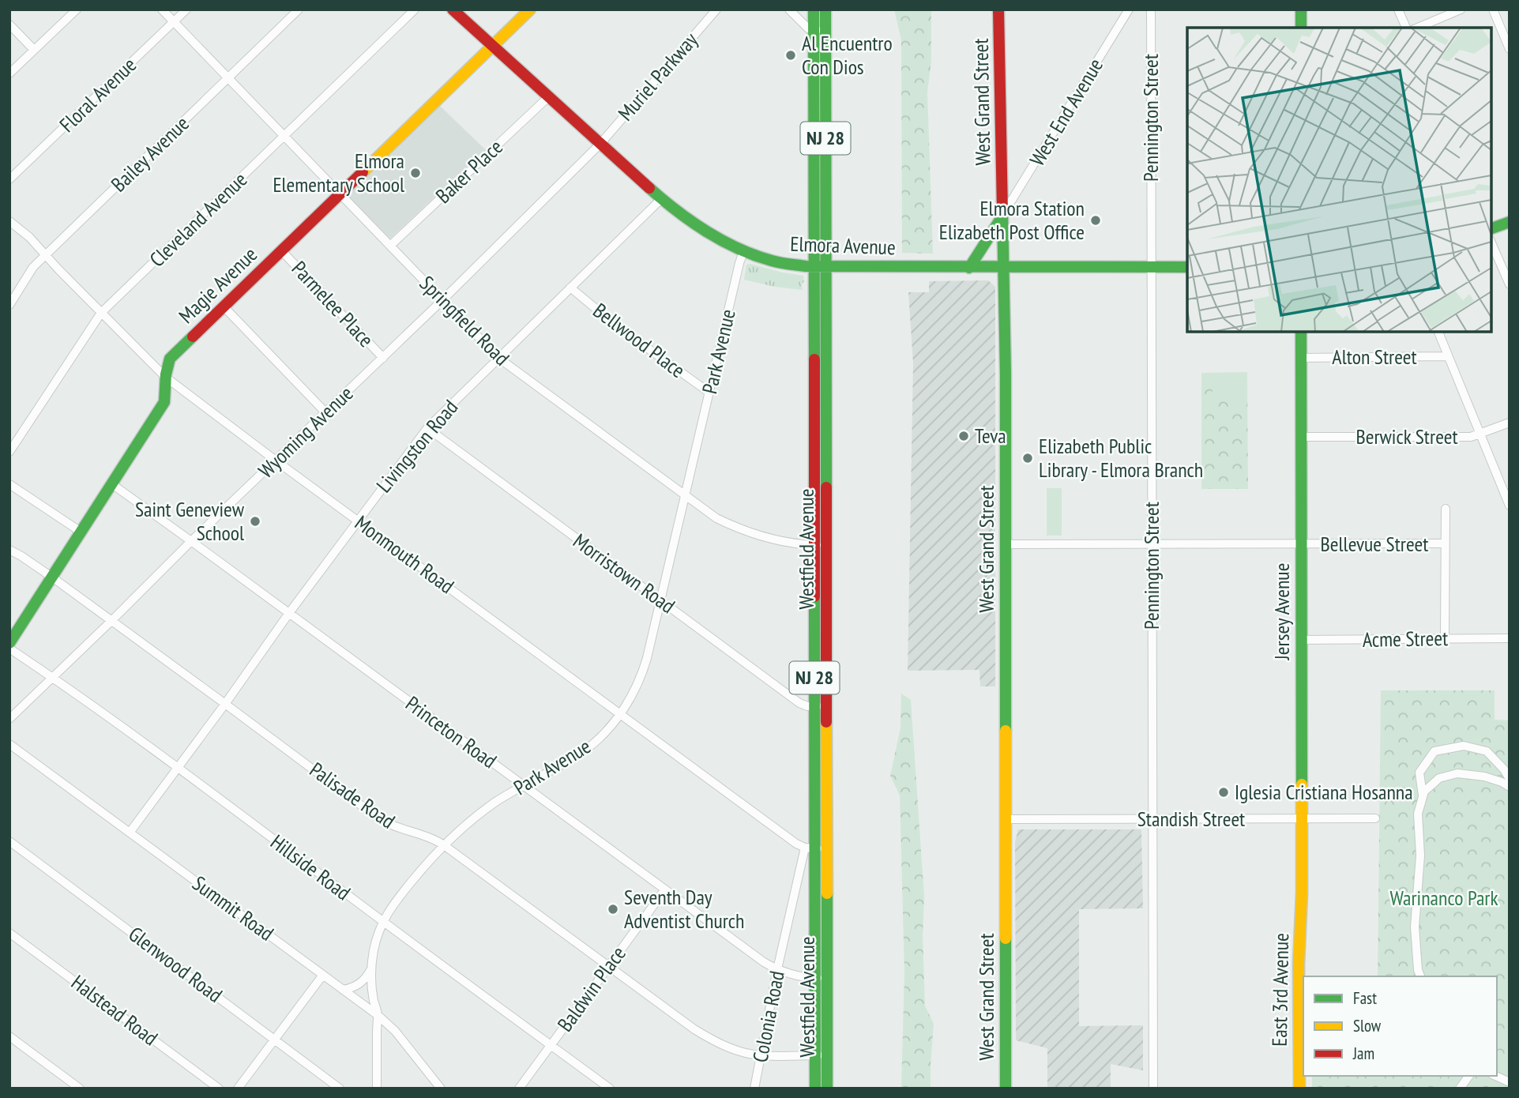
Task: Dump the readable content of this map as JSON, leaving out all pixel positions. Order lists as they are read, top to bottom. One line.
{"streets":{"street":["Muriel Parkway","Floral Avenue","West Grand Street","West End Avenue","Pennington Street","NJ 28","Bailey Avenue","Baker Place","Cleveland Avenue","Elmora Avenue","Magie Avenue","Parmelee Place","Springfield Road","Bellwood Place","Park Avenue","Alton Street","Wyoming Avenue","Berwick Street","Livingston Road","Bellevue Street","Westfield Avenue","Monmouth Road","Morristown Road","Jersey Avenue","Acme Street","Princeton Road","Palisade Road","Standish Street","Hillside Road","Summit Road","Glenwood Road","Baldwin Place","East 3rd Avenue","Halstead Road","Colonia Road"]},"crossings":[["Muriel Parkway","Elmora Avenue"],["Muriel Parkway","Wyoming Avenue"],["Floral Avenue","Springfield Road"],["West Grand Street","West End Avenue"],["West Grand Street","Elmora Avenue"],["West Grand Street","Bellevue Street"],["West Grand Street","Standish Street"],["Pennington Street","Elmora Avenue"],["Pennington Street","Bellevue Street"],["Pennington Street","Standish Street"],["Bailey Avenue","Springfield Road"],["Bailey Avenue","Monmouth Road"],["Baker Place","Elmora Avenue"],["Baker Place","Springfield Road"],["Cleveland Avenue","Springfield Road"],["Cleveland Avenue","Monmouth Road"],["Elmora Avenue","Magie Avenue"],["Elmora Avenue","Park Avenue"],["Elmora Avenue","Wyoming Avenue"],["Elmora Avenue","Livingston Road"],["Elmora Avenue","Westfield Avenue"],["Magie Avenue","Parmelee Place"],["Magie Avenue","Springfield Road"],["Magie Avenue","Monmouth Road"],["Magie Avenue","Princeton Road"],["Magie Avenue","Palisade Road"],["Parmelee Place","Wyoming Avenue"],["Springfield Road","Park Avenue"],["Springfield Road","Wyoming Avenue"],["Springfield Road","Livingston Road"],["Springfield Road","Westfield Avenue"],["Bellwood Place","Park Avenue"],["Bellwood Place","Livingston Road"],["Park Avenue","Monmouth Road"],["Park Avenue","Morristown Road"],["Park Avenue","Princeton Road"],["Park Avenue","Palisade Road"],["Park Avenue","Hillside Road"],["Park Avenue","Summit Road"],["Alton Street","Jersey Avenue"],["Wyoming Avenue","Monmouth Road"],["Wyoming Avenue","Princeton Road"],["Wyoming Avenue","Palisade Road"],["Wyoming Avenue","Hillside Road"],["Berwick Street","Jersey Avenue"],["Livingston Road","Monmouth Road"],["Livingston Road","Morristown Road"],["Livingston Road","Princeton Road"],["Livingston Road","Palisade Road"],["Livingston Road","Hillside Road"],["Livingston Road","Summit Road"],["Bellevue Street","Jersey Avenue"],["Westfield Avenue","Monmouth Road"],["Westfield Avenue","Morristown Road"],["Westfield Avenue","Princeton Road"],["Westfield Avenue","Palisade Road"],["Westfield Avenue","Colonia Road"],["Monmouth Road","Colonia Road"],["Jersey Avenue","Acme Street"],["Jersey Avenue","Standish Street"],["Jersey Avenue","East 3rd Avenue"],["Princeton Road","Baldwin Place"],["Princeton Road","Colonia Road"],["Palisade Road","Baldwin Place"],["Palisade Road","Colonia Road"],["Hillside Road","Baldwin Place"]],"parks":["Warinanco Park"],"places":["Al Encuentro Con Dios","Elmora Elementary School","Elmora Station Elizabeth Post Office","Teva","Elizabeth Public Library - Elmora Branch","Saint Geneview School","Iglesia Cristiana Hosanna","Seventh Day Adventist Church"],"legend":["Fast","Slow","Jam"]}
